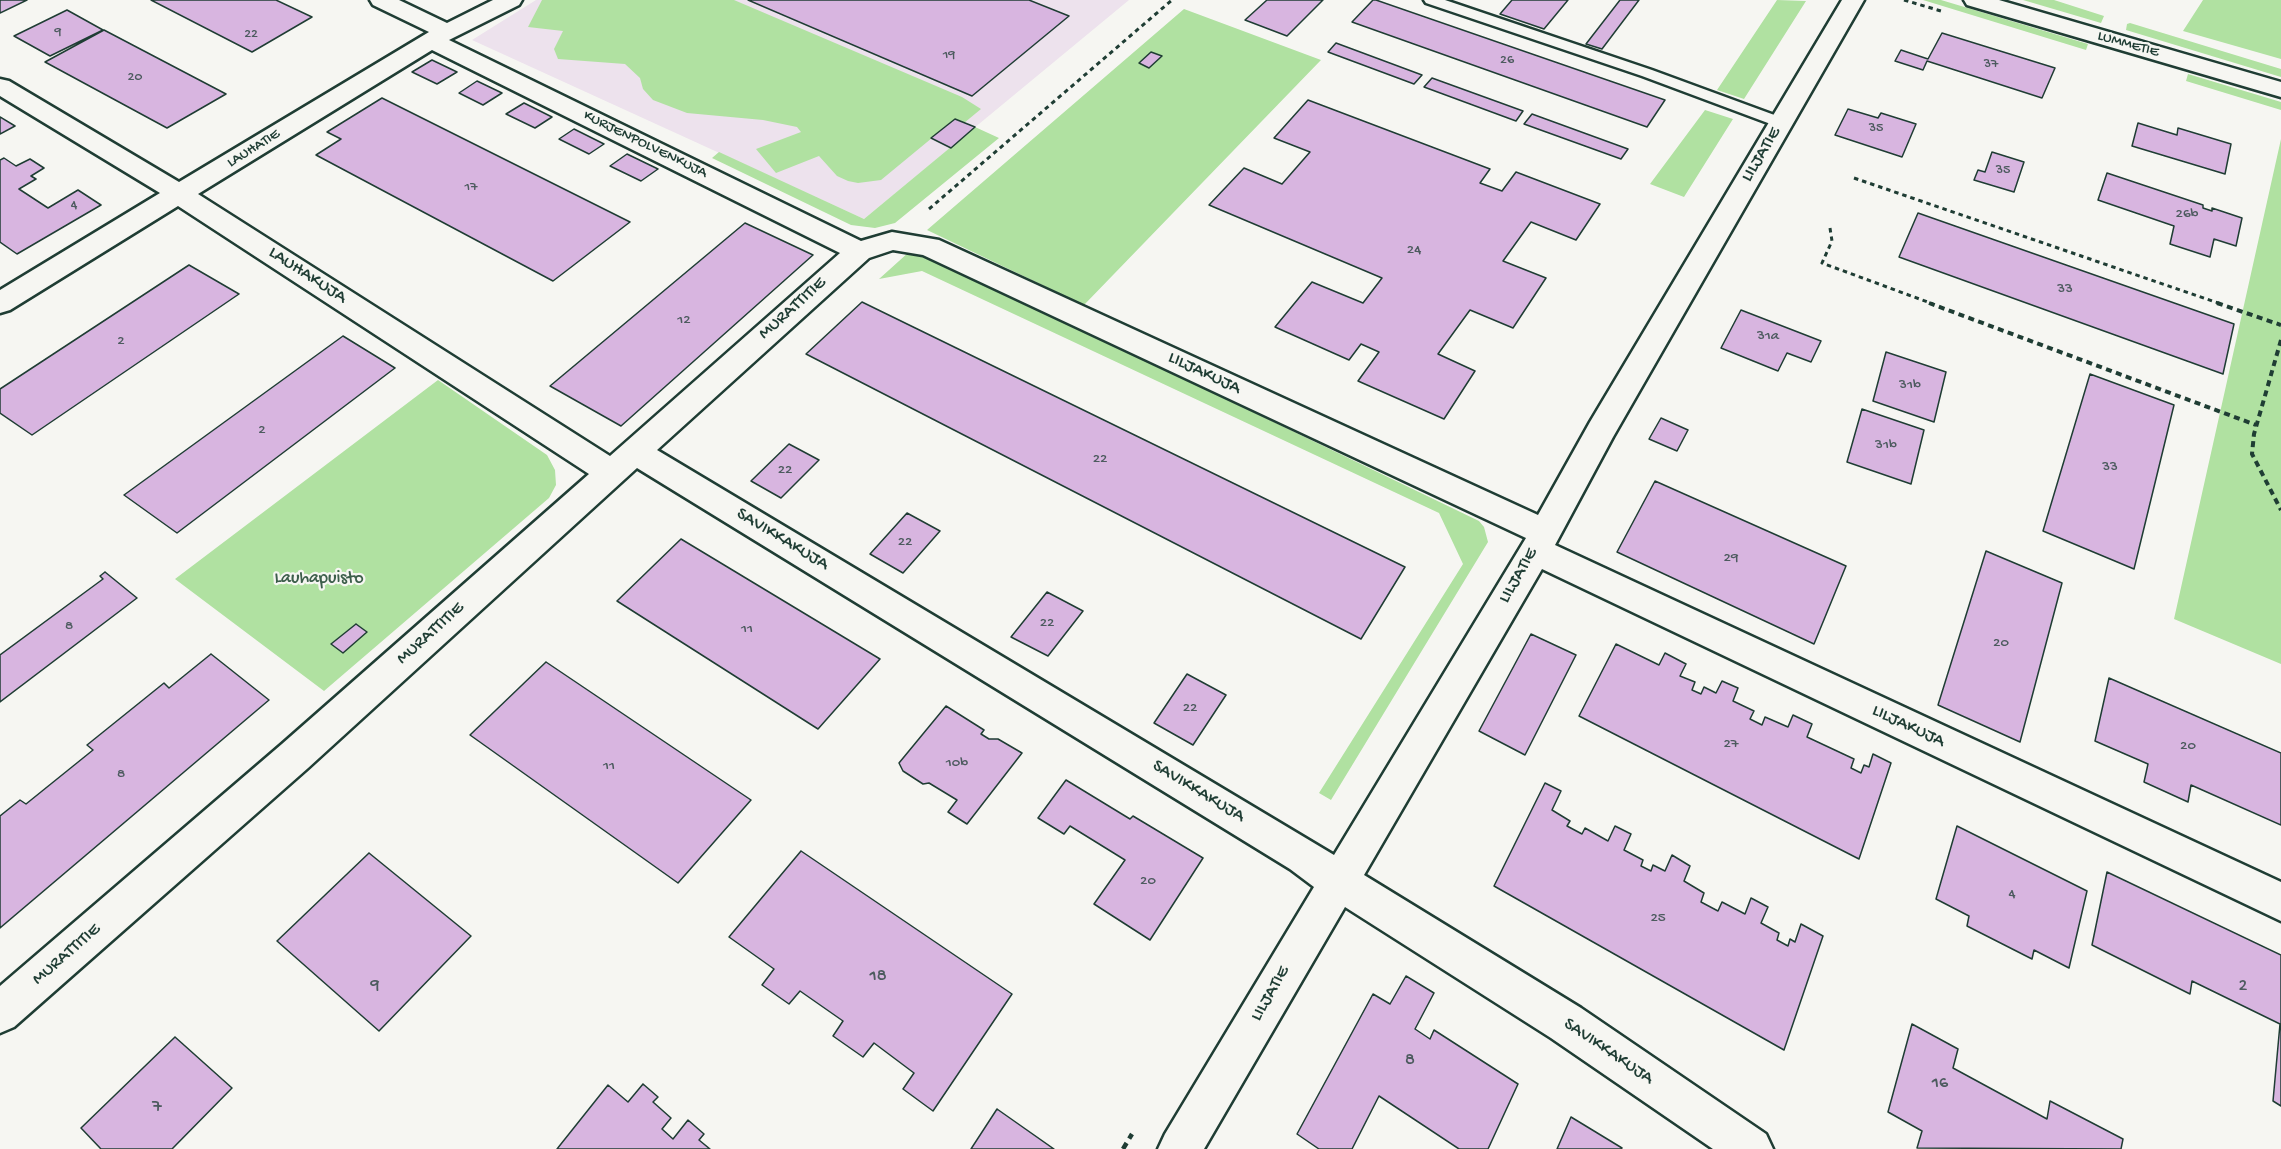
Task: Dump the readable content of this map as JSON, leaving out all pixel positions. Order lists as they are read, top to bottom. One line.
{"streets":{"street":["LUMMETIE","KURJENPOLVENKUJA","LAUHATIE","LILJATIE","LAUHAKUJA","MURATTITIE","LILJAKUJA","SAVIKKAKUJA"]},"crossings":[["KURJENPOLVENKUJA","LAUHATIE"],["KURJENPOLVENKUJA","MURATTITIE"],["KURJENPOLVENKUJA","LILJAKUJA"],["LAUHATIE","LAUHAKUJA"],["LILJATIE","LILJAKUJA"],["LILJATIE","SAVIKKAKUJA"],["LAUHAKUJA","MURATTITIE"],["LAUHAKUJA","SAVIKKAKUJA"],["MURATTITIE","LILJAKUJA"],["MURATTITIE","SAVIKKAKUJA"]],"parks":["Lauhapuisto"],"house_numbers":["9","22","19","26","37","20","35","35","17","4","26b","24","33","12","31a","2","31b","2","31b","22","33","22","22","29","22","8","11","20","22","27","20","10b","11","8","20","4","25","18","9","2","8","16","7"]}
